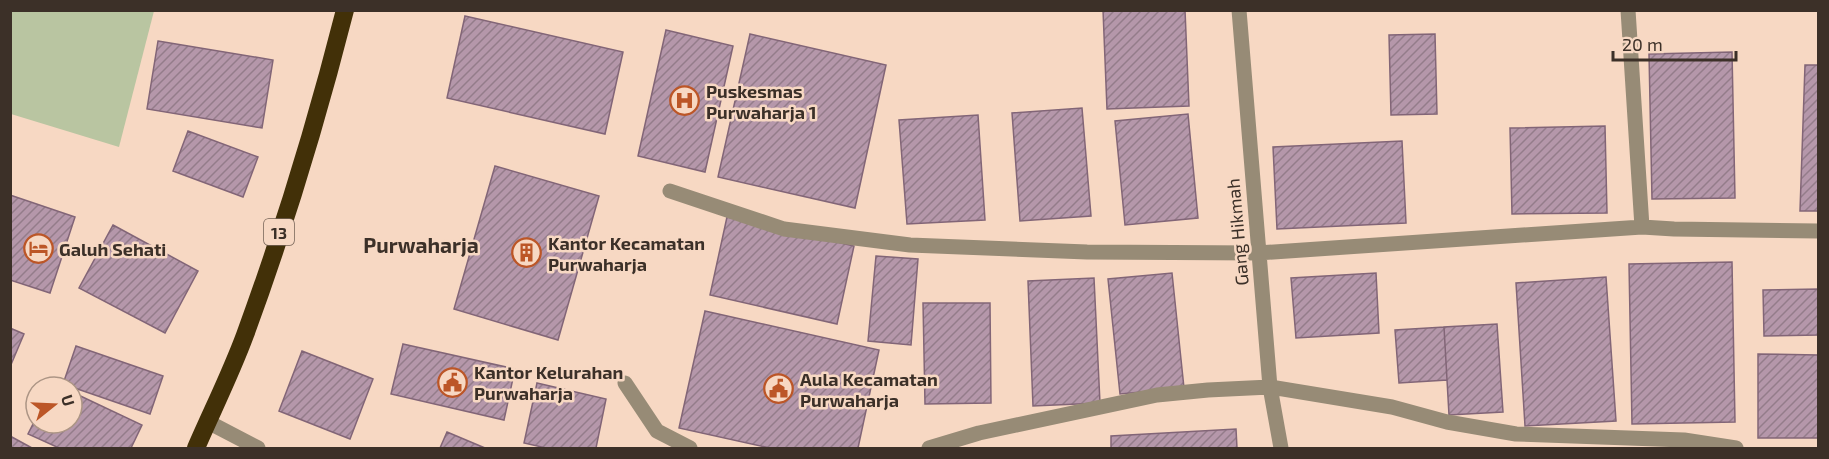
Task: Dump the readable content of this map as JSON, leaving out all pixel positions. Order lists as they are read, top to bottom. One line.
{"streets":{"highway":["13"],"street":["Gang Hikmah"]},"districts":["Purwaharja"],"places":{"hospital":["Puskesmas Purwaharja 1"],"hotel":["Galuh Sehati"],"building":["Kantor Kecamatan Purwaharja"],"public building":["Kantor Kelurahan Purwaharja","Aula Kecamatan Purwaharja"]},"scale_bar":"20 m","north":"right"}
